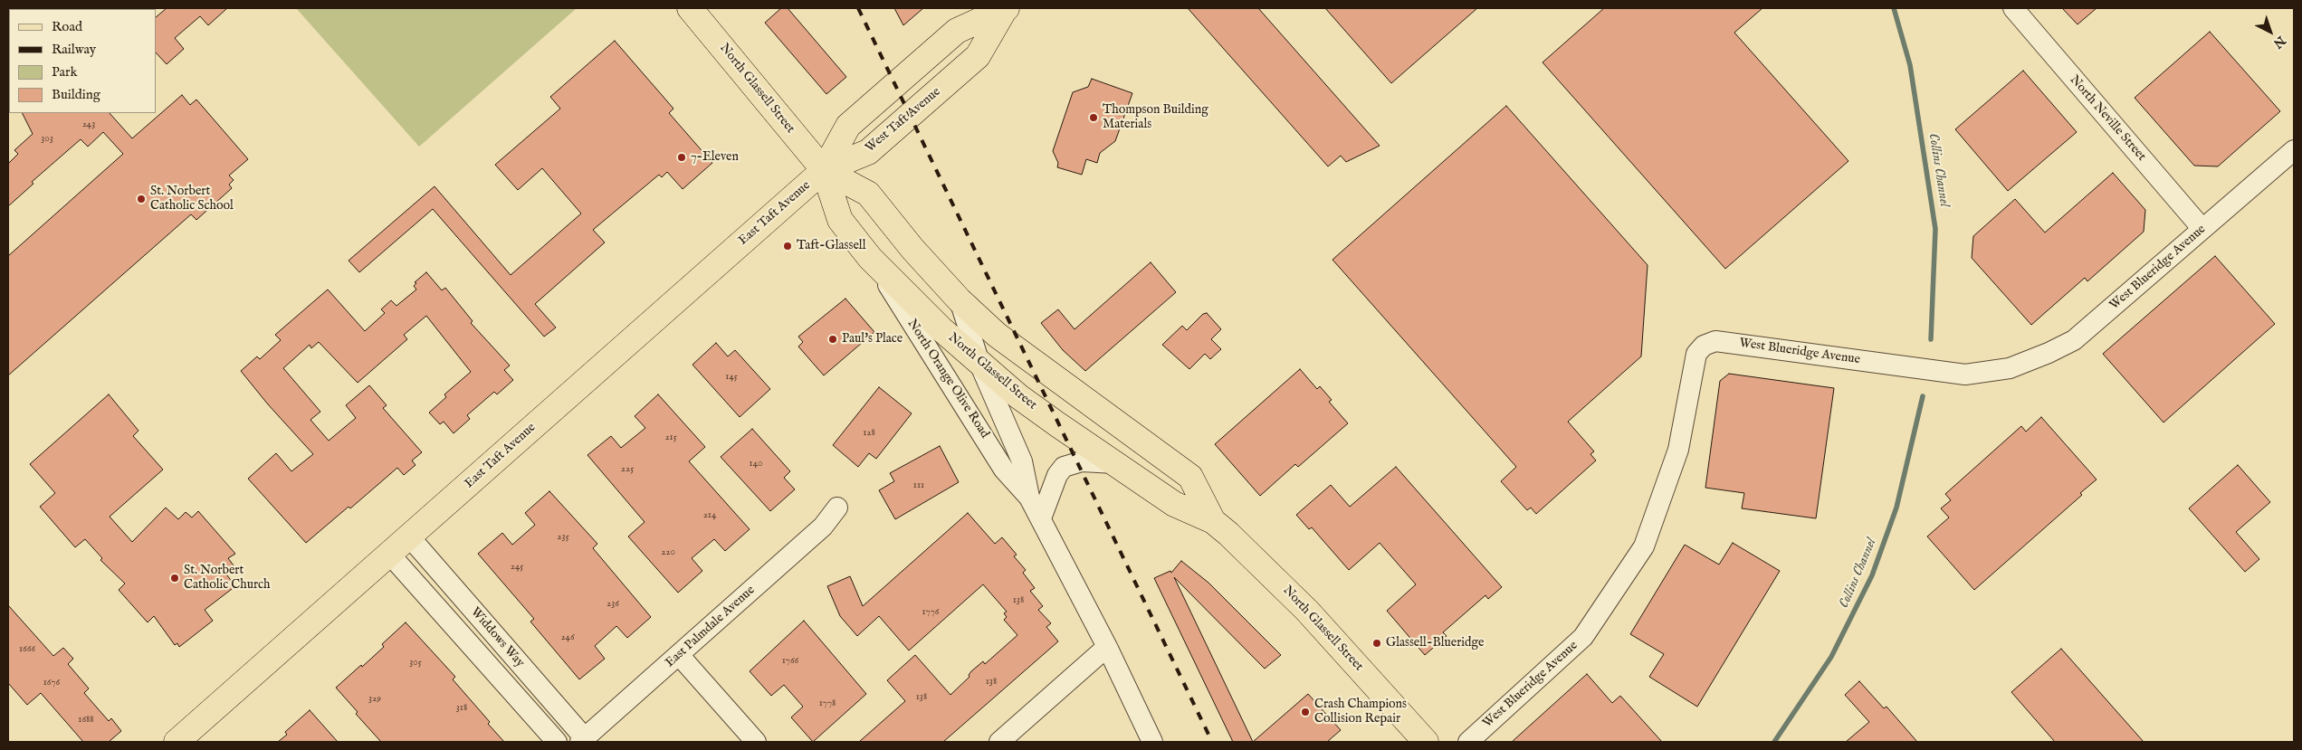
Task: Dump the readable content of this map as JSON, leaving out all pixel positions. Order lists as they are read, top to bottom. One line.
{"streets":{"main road":["North Glassell Street","West Taft Avenue","East Taft Avenue"],"street":["North Neville Street","West Blueridge Avenue","North Orange Olive Road","East Palmdale Avenue","Widdows Way"]},"crossings":[["North Glassell Street","West Taft Avenue"],["North Glassell Street","East Taft Avenue"],["North Glassell Street","North Orange Olive Road"],["North Neville Street","West Blueridge Avenue"],["West Taft Avenue","East Taft Avenue"],["East Taft Avenue","Widdows Way"],["East Palmdale Avenue","Widdows Way"]],"water":["Collins Channel"],"places":["Thompson Building Materials","7-Eleven","St. Norbert Catholic School","Taft-Glassell","Paul's Place","St. Norbert Catholic Church","Glassell-Blueridge","Crash Champions Collision Repair"],"house_numbers":["243","303","145","128","215","140","225","111","214","235","220","245","138","236","1776","246","1666","1766","305","138","1676","138","329","1778","318","1688"],"legend":["Road","Railway","Park","Building"],"north":"bottom right"}
